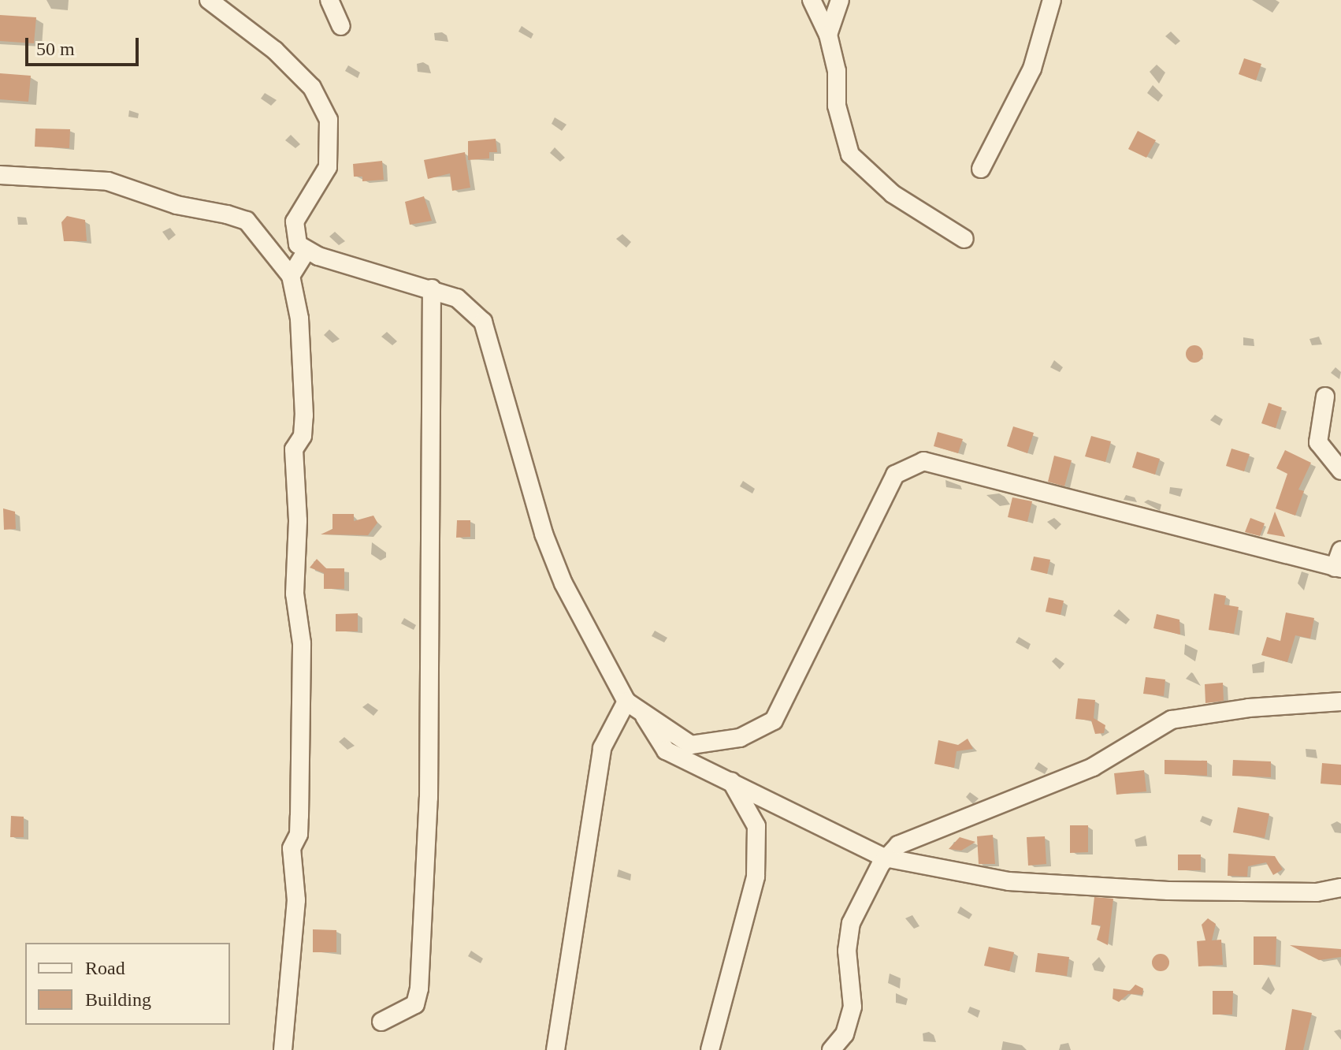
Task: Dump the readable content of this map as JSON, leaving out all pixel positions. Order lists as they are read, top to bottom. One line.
{"legend":["Road","Building"],"scale_bar":"50 m"}
